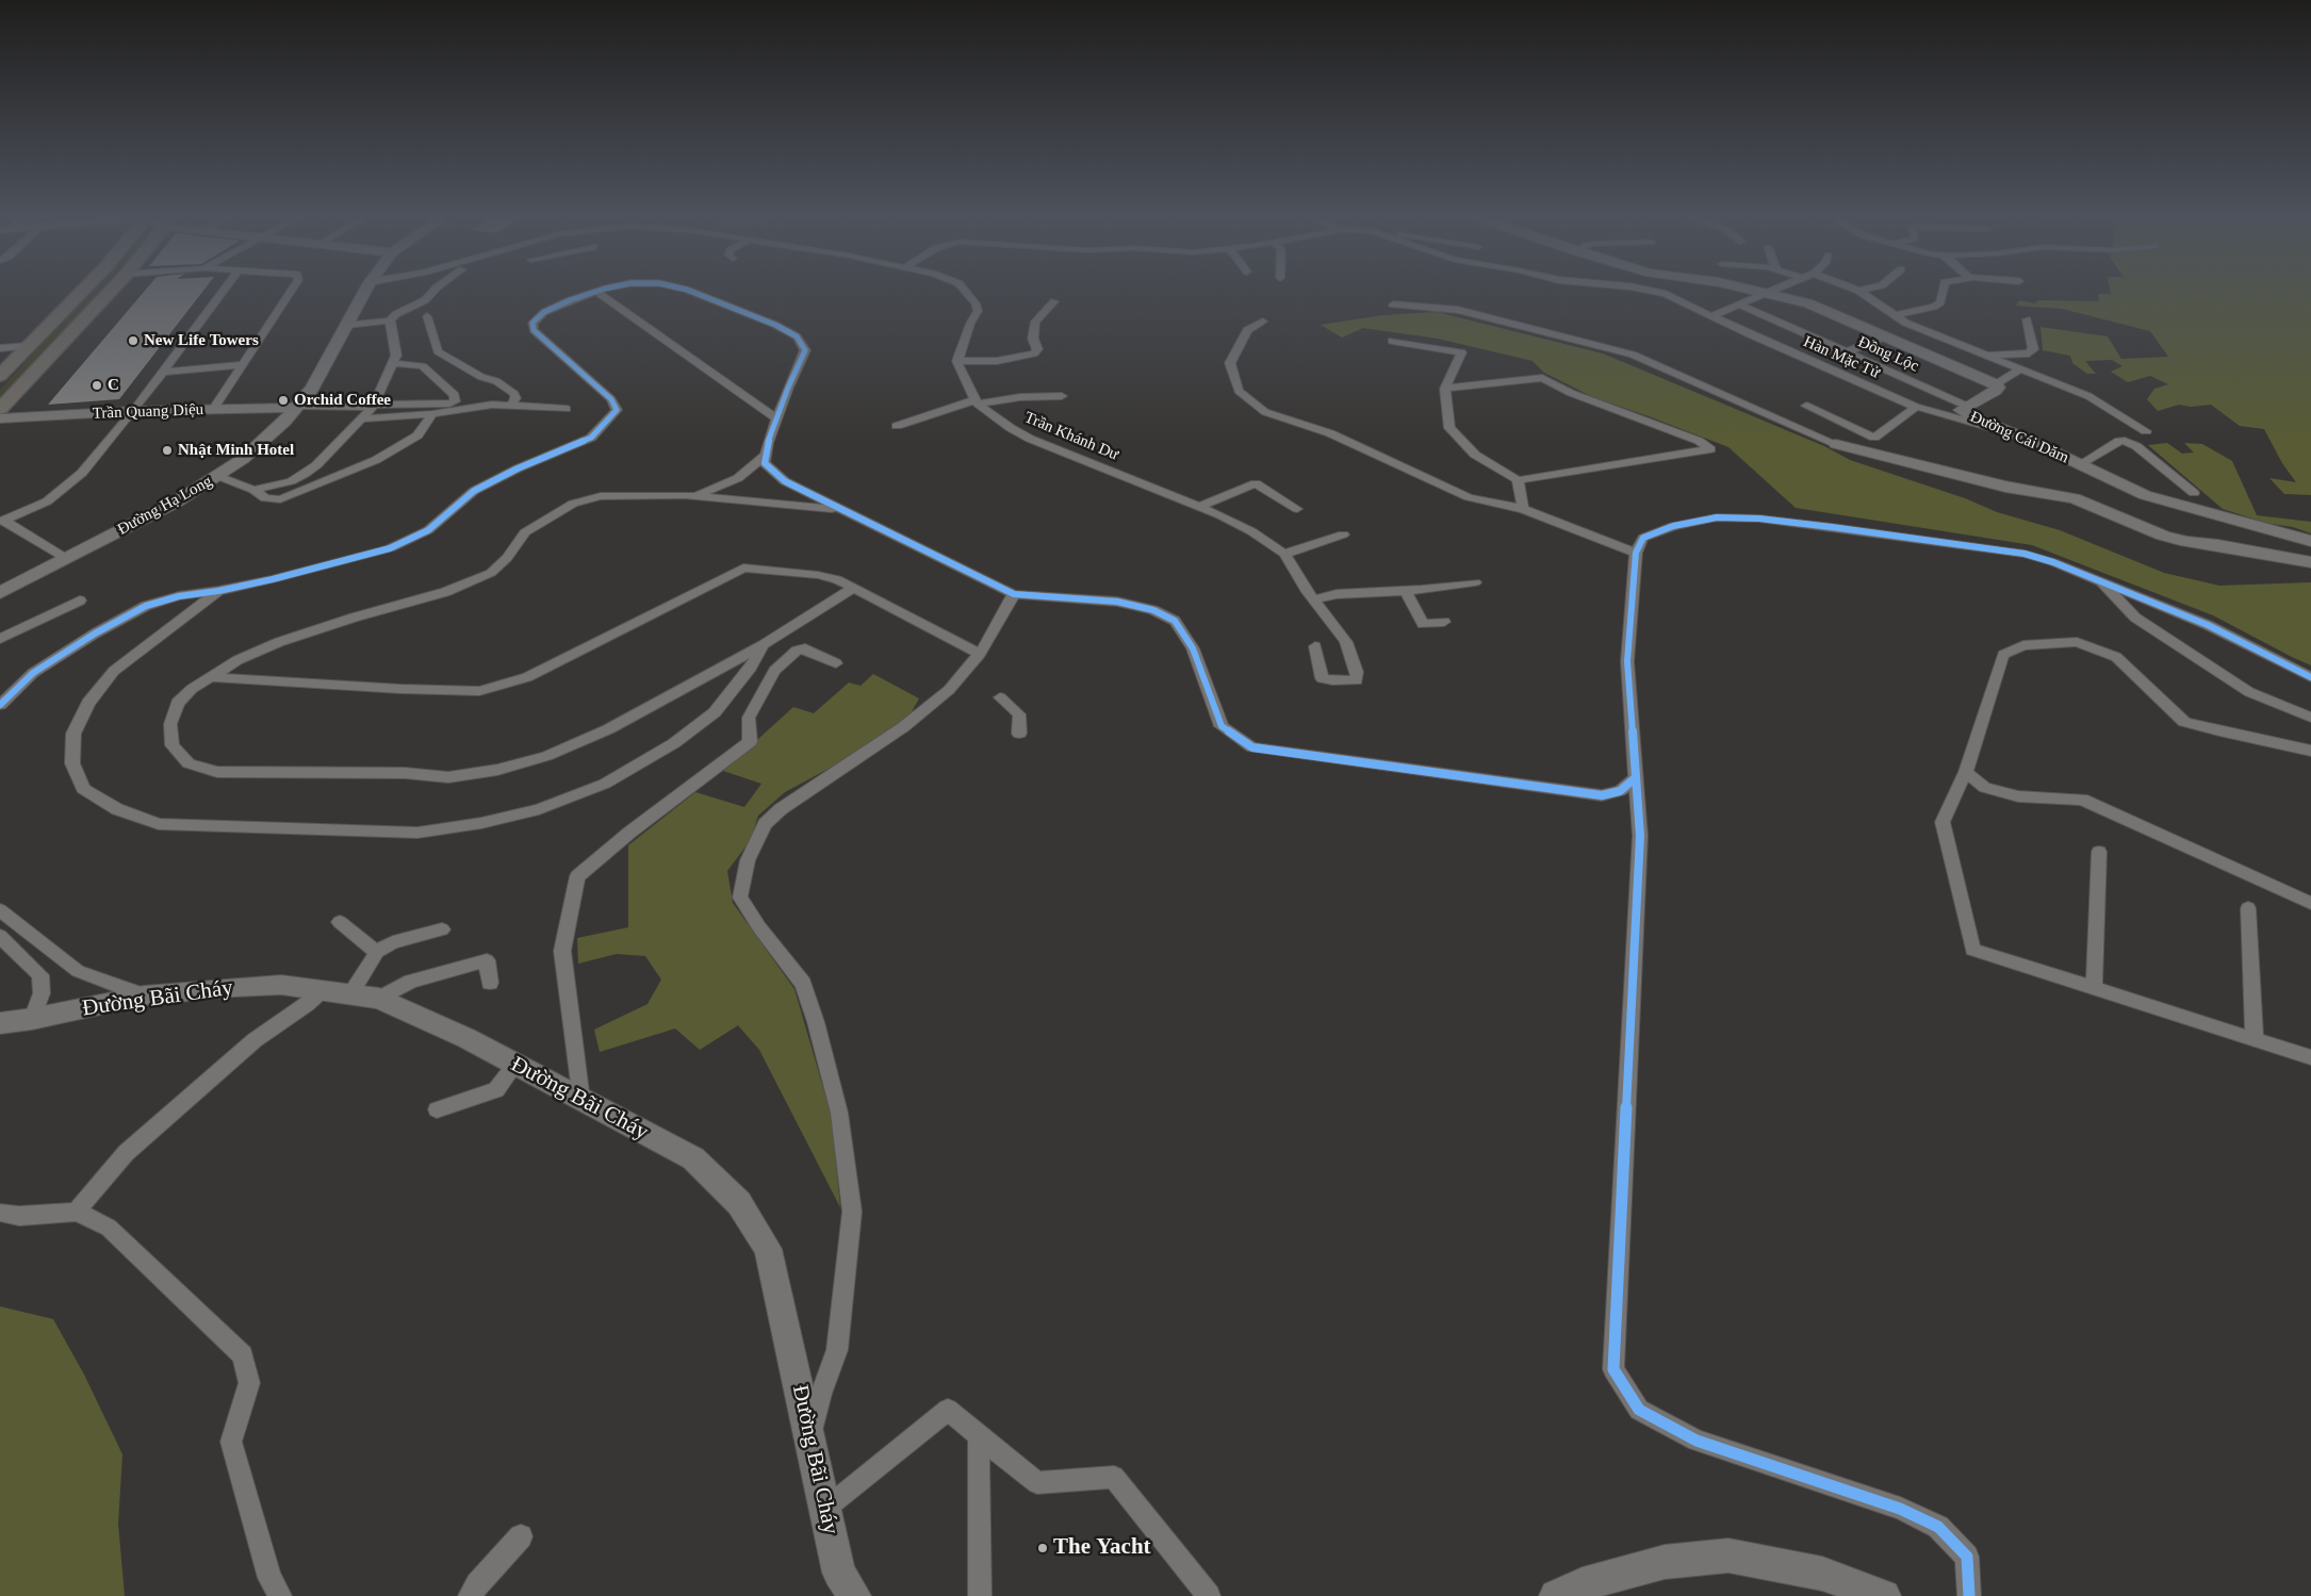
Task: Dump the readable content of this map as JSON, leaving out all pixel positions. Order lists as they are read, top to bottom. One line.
{"streets":{"street":["Đồng Lộc","Hàn Mặc Tử","Trần Quang Diệu","Trần Khánh Dư","Đường Cái Dăm","Đường Hạ Long","Đường Bãi Cháy"]},"crossings":[["Đồng Lộc","Đường Cái Dăm"],["Hàn Mặc Tử","Đường Cái Dăm"],["Trần Quang Diệu","Đường Hạ Long"]],"places":["New Life Towers","C","Orchid Coffee","Nhật Minh Hotel","The Yacht"]}
